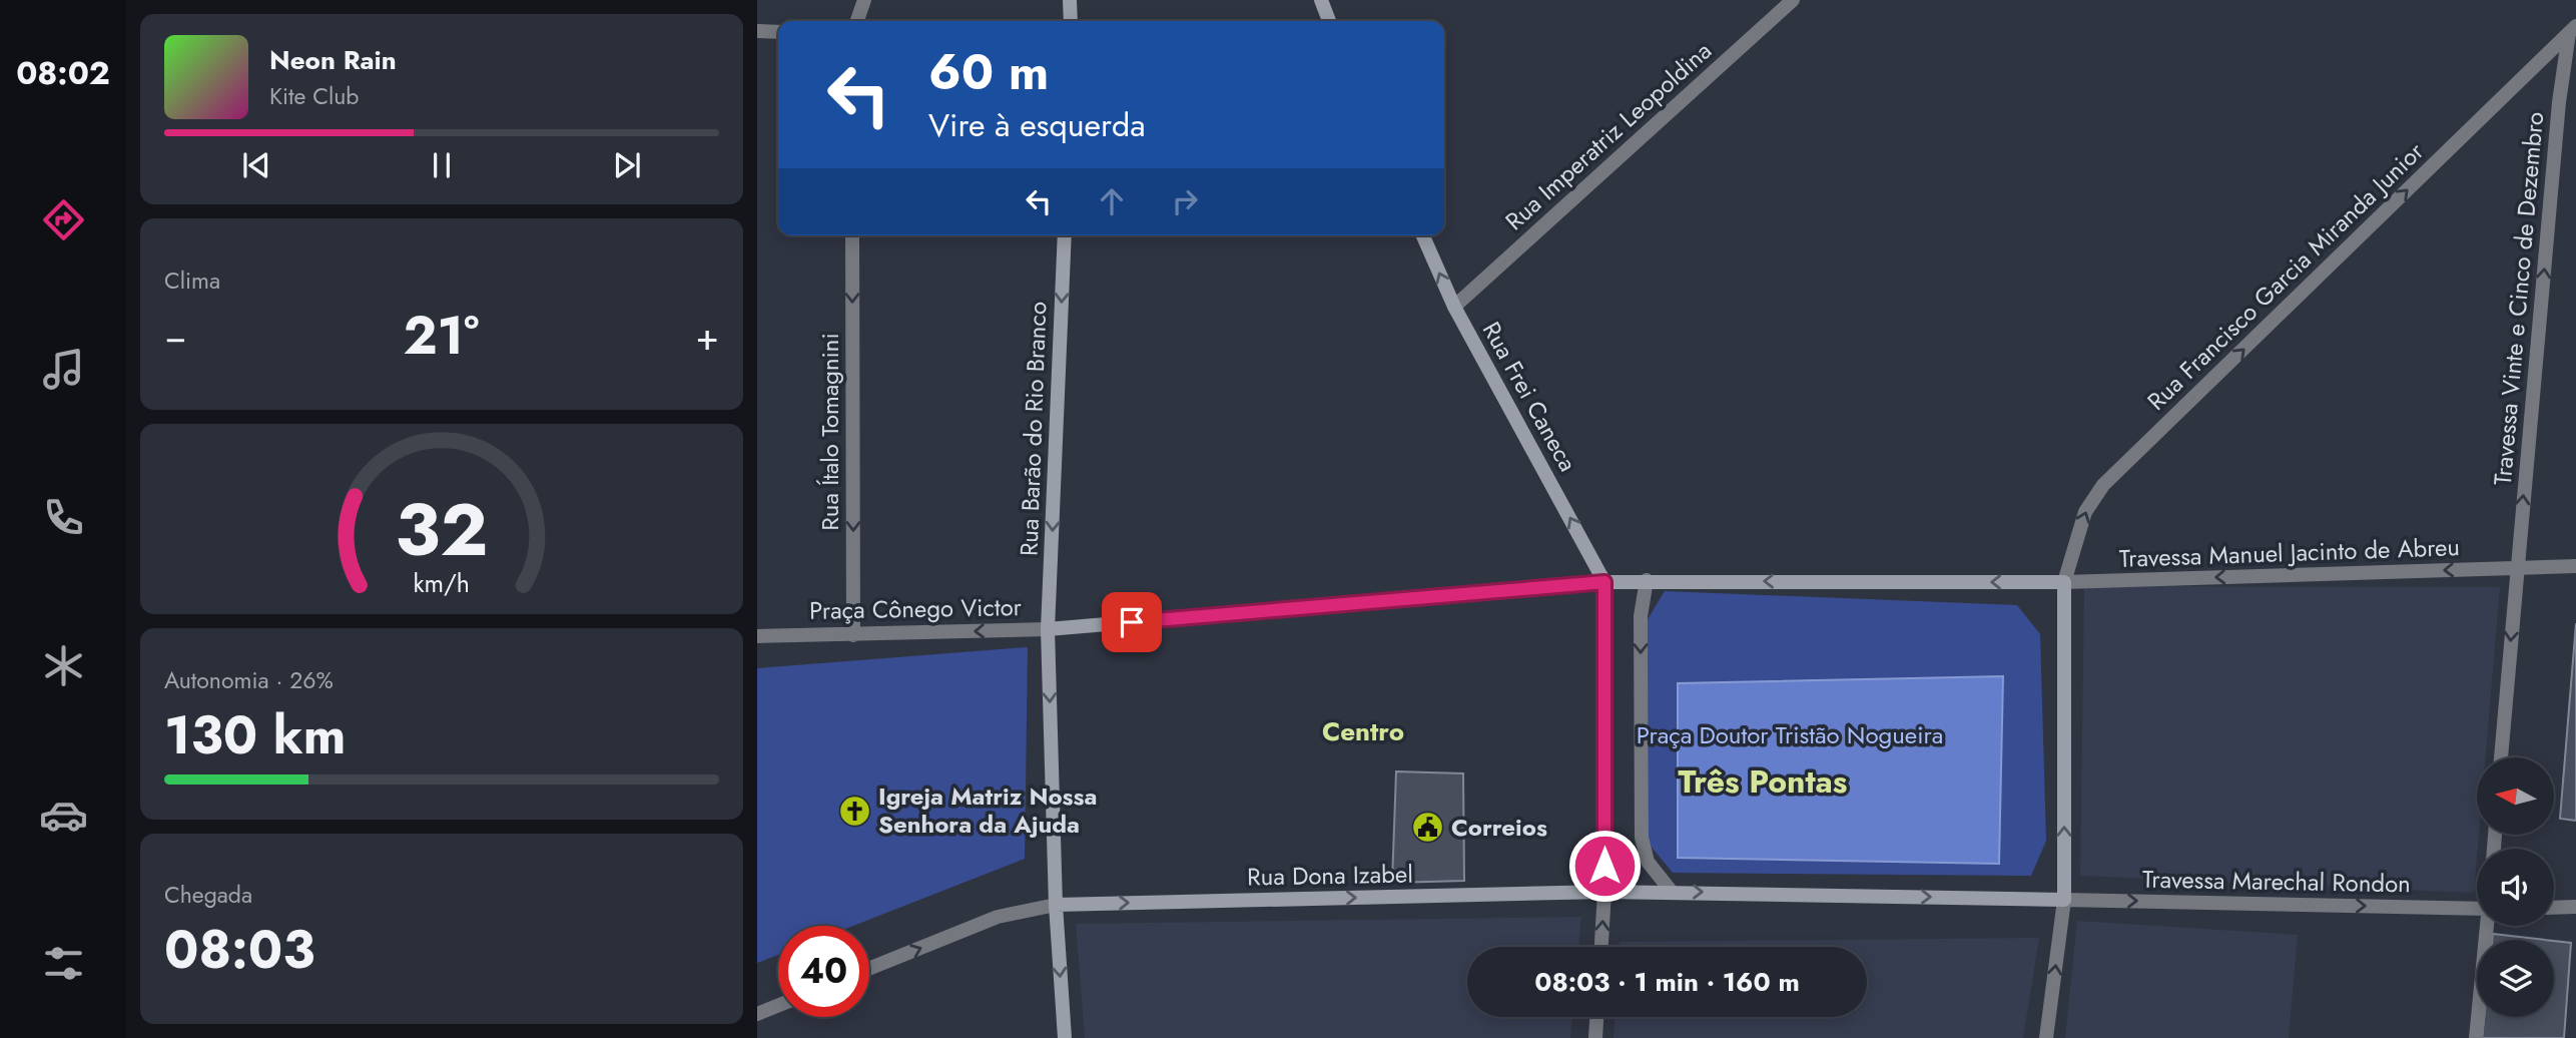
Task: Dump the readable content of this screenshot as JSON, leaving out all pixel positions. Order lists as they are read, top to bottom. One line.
{"streets":{"main road":["Rua Frei Caneca","Rua Barão do Rio Branco","Praça Cônego Victor","Rua Dona Izabel"],"street":["Rua Imperatriz Leopoldina","Rua Francisco Garcia Miranda Junior","Travessa Vinte e Cinco de Dezembro","Rua Ítalo Tomagnini","Travessa Manuel Jacinto de Abreu","Travessa Marechal Rondon"]},"crossings":[["Rua Imperatriz Leopoldina","Rua Frei Caneca"],["Rua Francisco Garcia Miranda Junior","Travessa Vinte e Cinco de Dezembro"],["Rua Francisco Garcia Miranda Junior","Travessa Manuel Jacinto de Abreu"],["Travessa Vinte e Cinco de Dezembro","Travessa Manuel Jacinto de Abreu"],["Rua Barão do Rio Branco","Praça Cônego Victor"],["Rua Ítalo Tomagnini","Praça Cônego Victor"],["Praça Cônego Victor","Rua Dona Izabel"]],"one_way":["Rua Francisco Garcia Miranda Junior","Rua Frei Caneca","Rua Barão do Rio Branco","Rua Ítalo Tomagnini","Travessa Manuel Jacinto de Abreu","Rua Dona Izabel","Travessa Marechal Rondon"],"districts":["Centro","Três Pontas"],"parks":["Praça Doutor Tristão Nogueira"],"places":{"church":["Igreja Matriz Nossa Senhora da Ajuda"],"public building":["Correios"]},"north":"left","page":{"tabs":"08:02","turn":["60 m","Vire à esquerda"],"song":["Neon Rain","Kite Club"],"tile":["Clima",["Autonomia · 26%","130 km"],["Chegada","08:03"]],"heat":["−","21°","+"],"limit":"40","trip":"08:03 · 1 min · 160 m","gauge":["32","km/h"]}}
